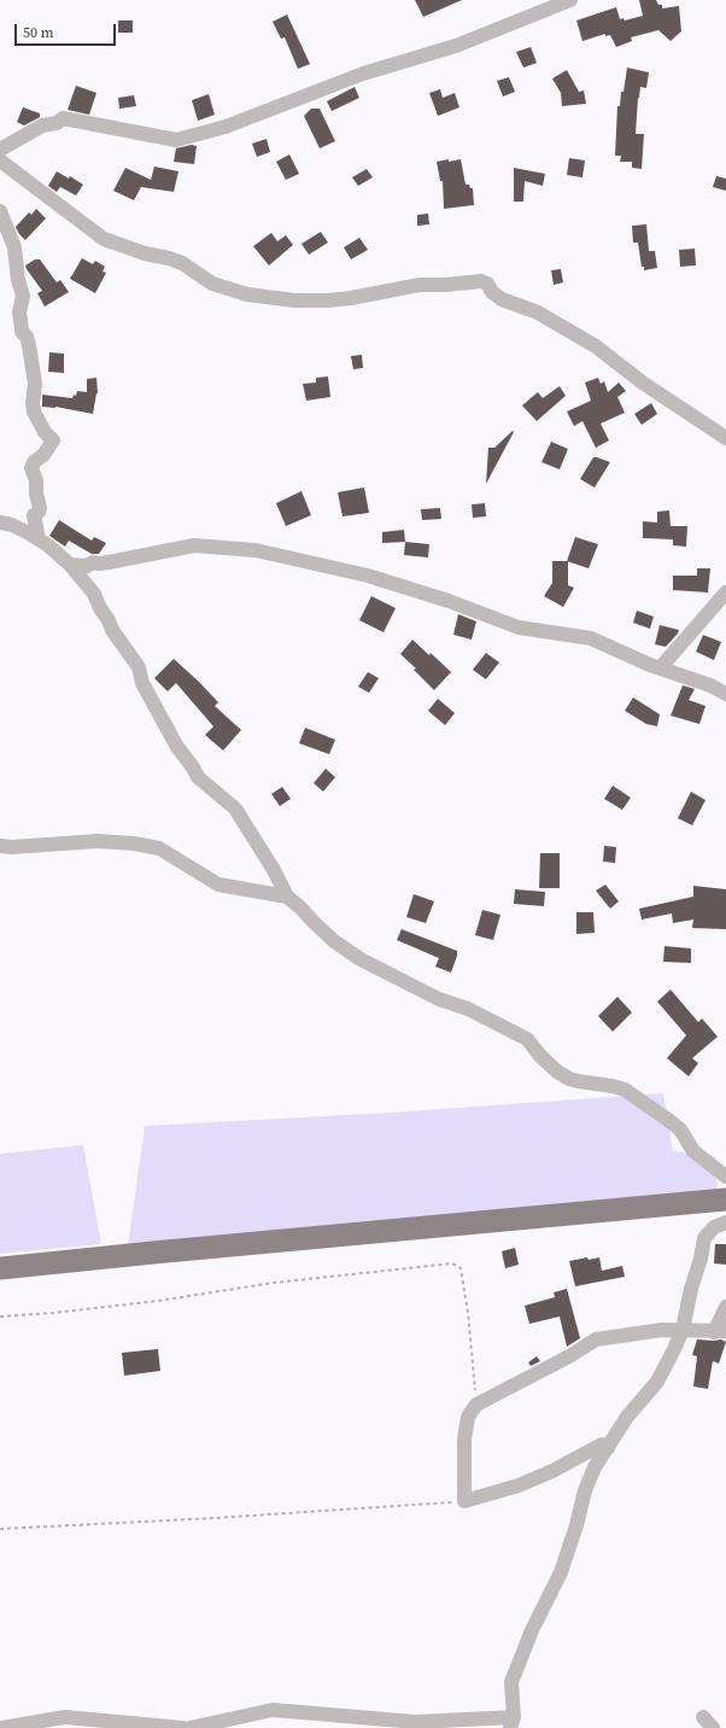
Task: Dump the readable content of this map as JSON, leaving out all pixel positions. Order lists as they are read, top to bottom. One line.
{"scale_bar":"50 m"}
